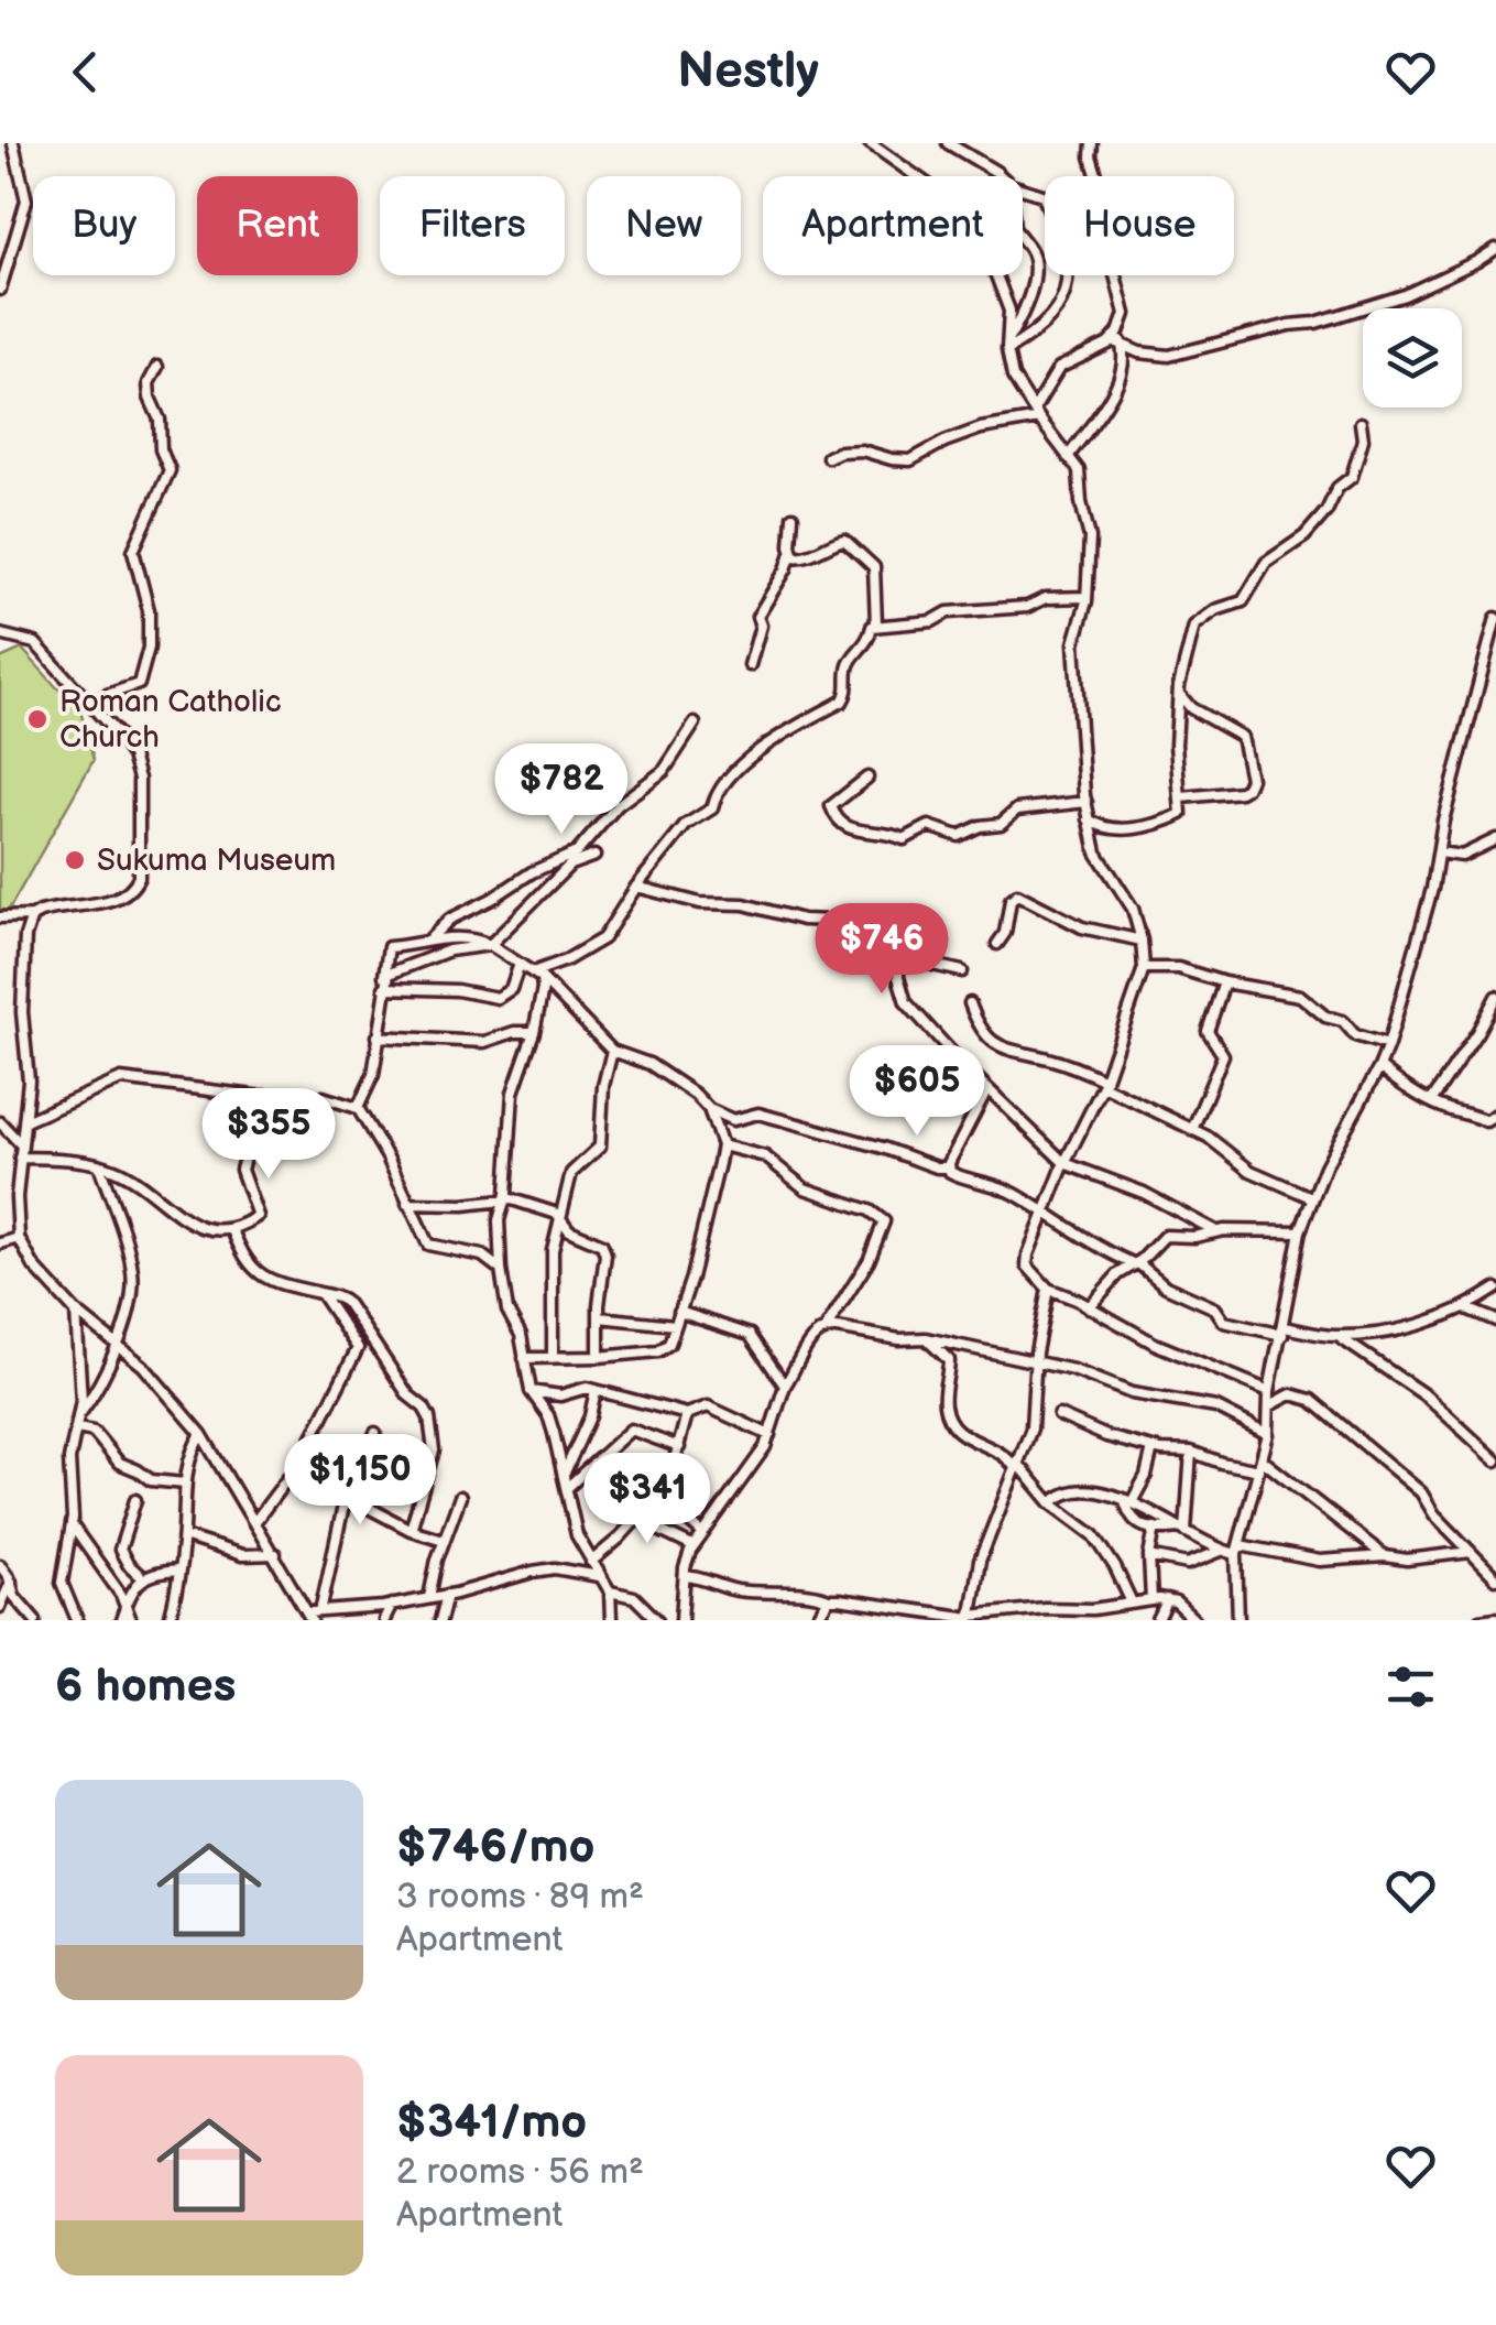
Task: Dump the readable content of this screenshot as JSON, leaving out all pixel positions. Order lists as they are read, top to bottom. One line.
{"places":["Roman Catholic Church","Sukuma Museum"],"page":{"header":"Nestly","chip":["Buy","Rent","Filters","New","Apartment","House"],"price":["$782","$746","$605","$355","$1,150","$341"],"heading":"6 homes","list":[{"name":"$746/mo","note":"3 rooms · 89 m² · Apartment"},{"name":"$341/mo","note":"2 rooms · 56 m² · Apartment"}]}}
